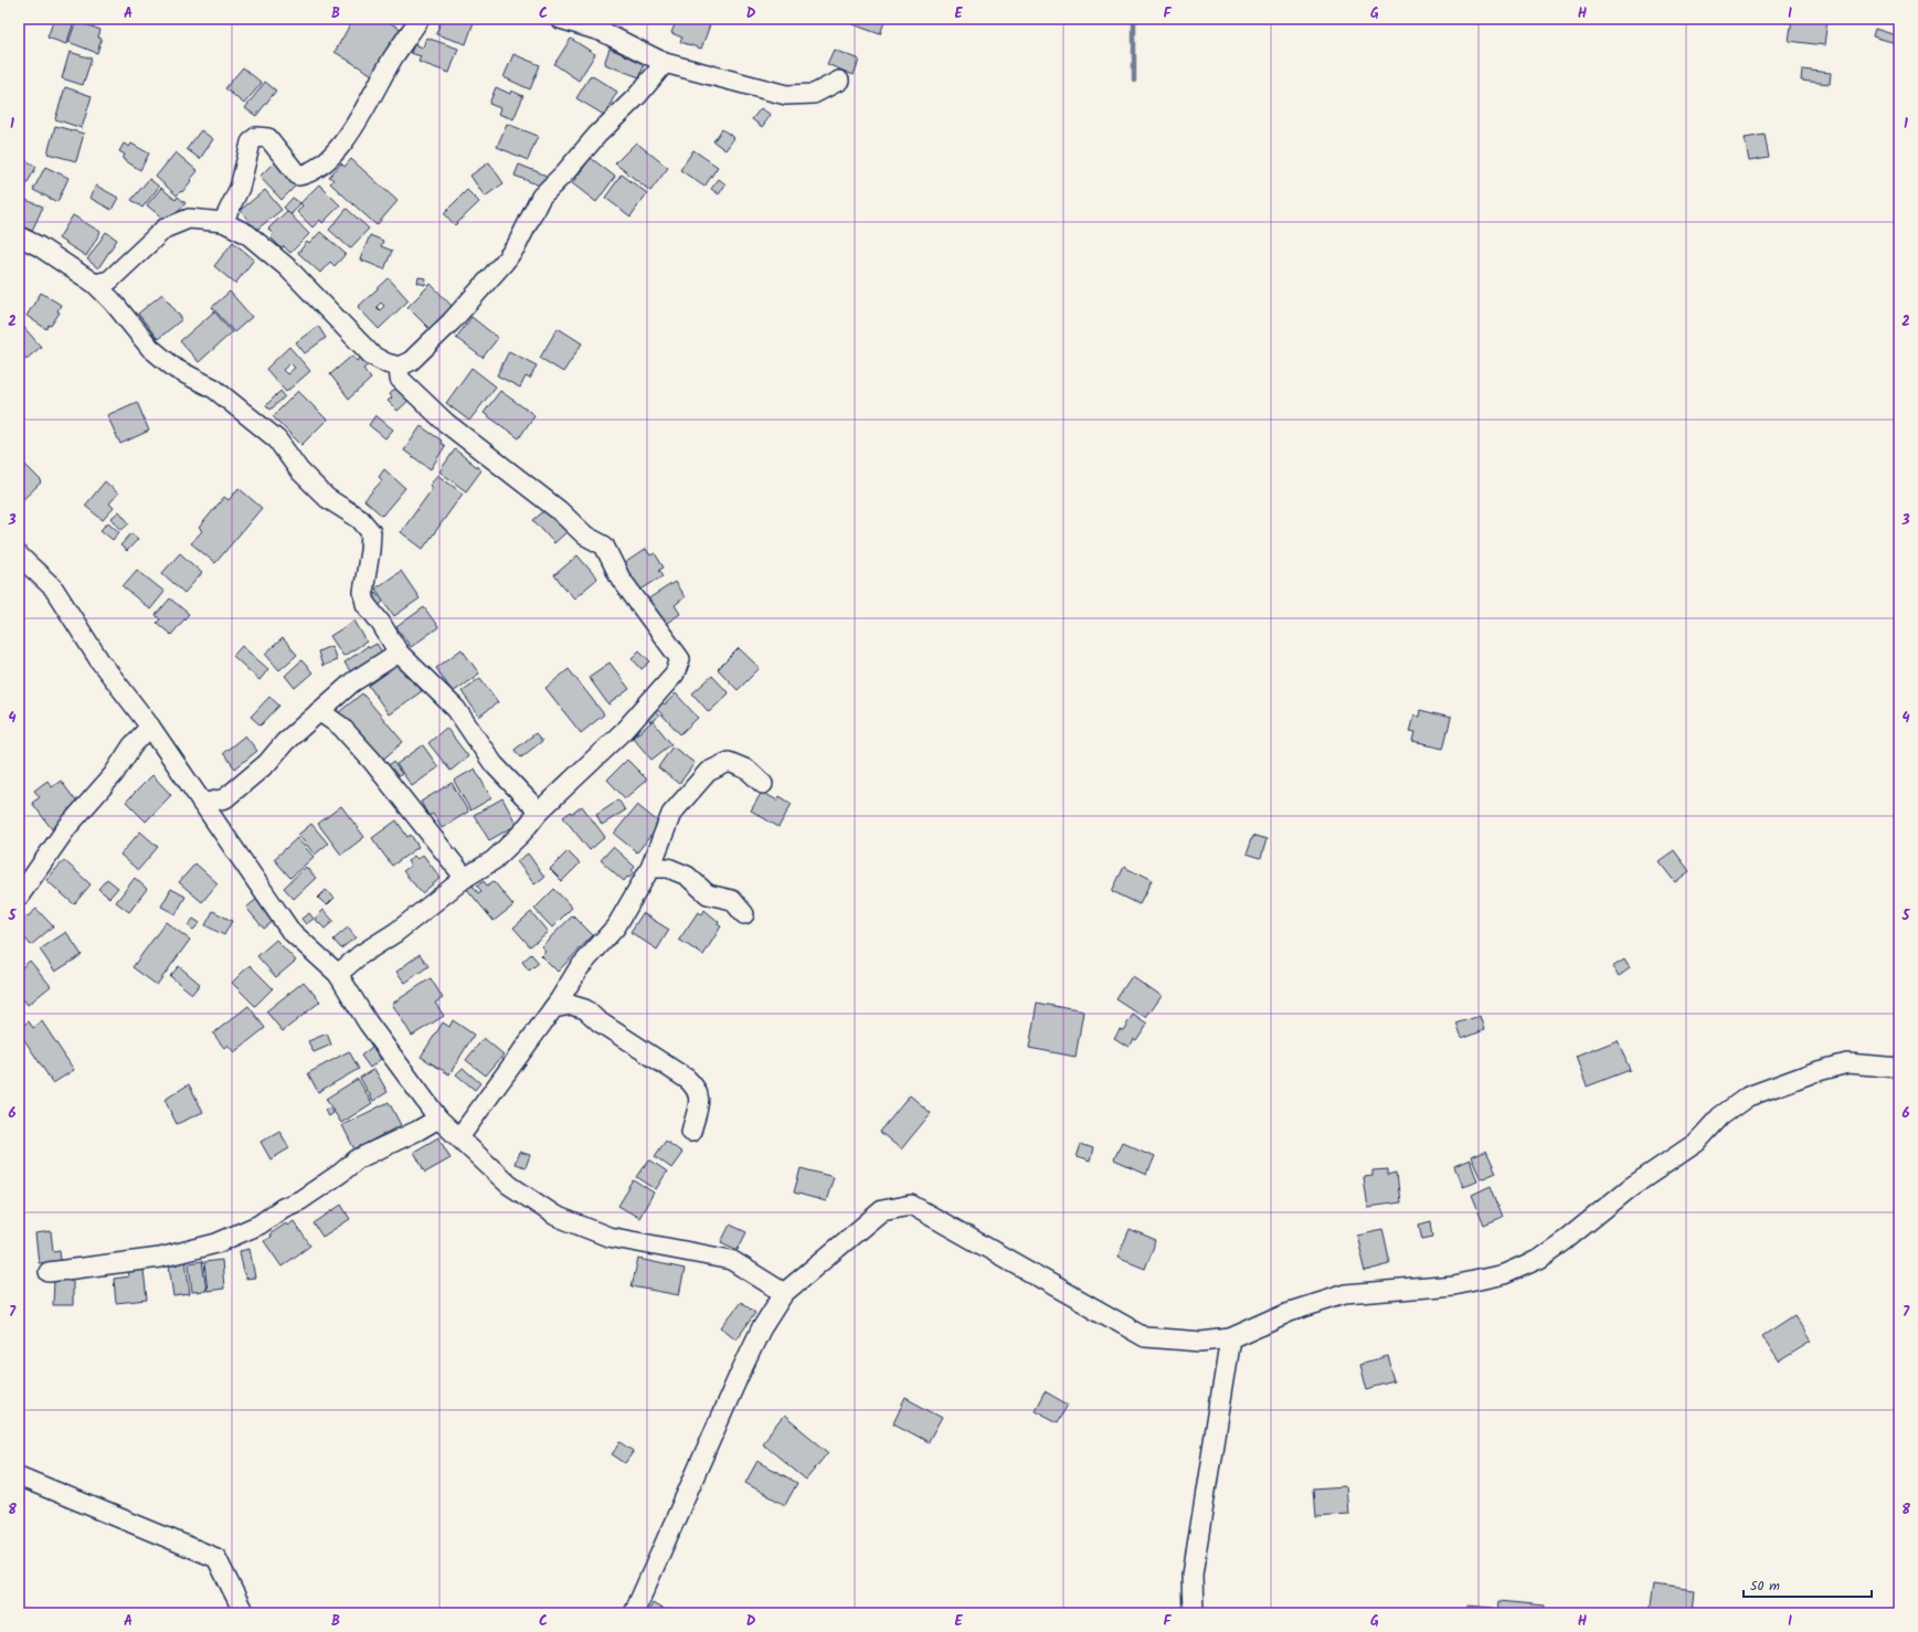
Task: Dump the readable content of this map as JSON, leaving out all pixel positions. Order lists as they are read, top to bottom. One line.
{"scale_bar":"50 m","grid":{"columns":["A","B","C","D","E","F","G","H","I"],"rows":["1","2","3","4","5","6","7","8"]}}
